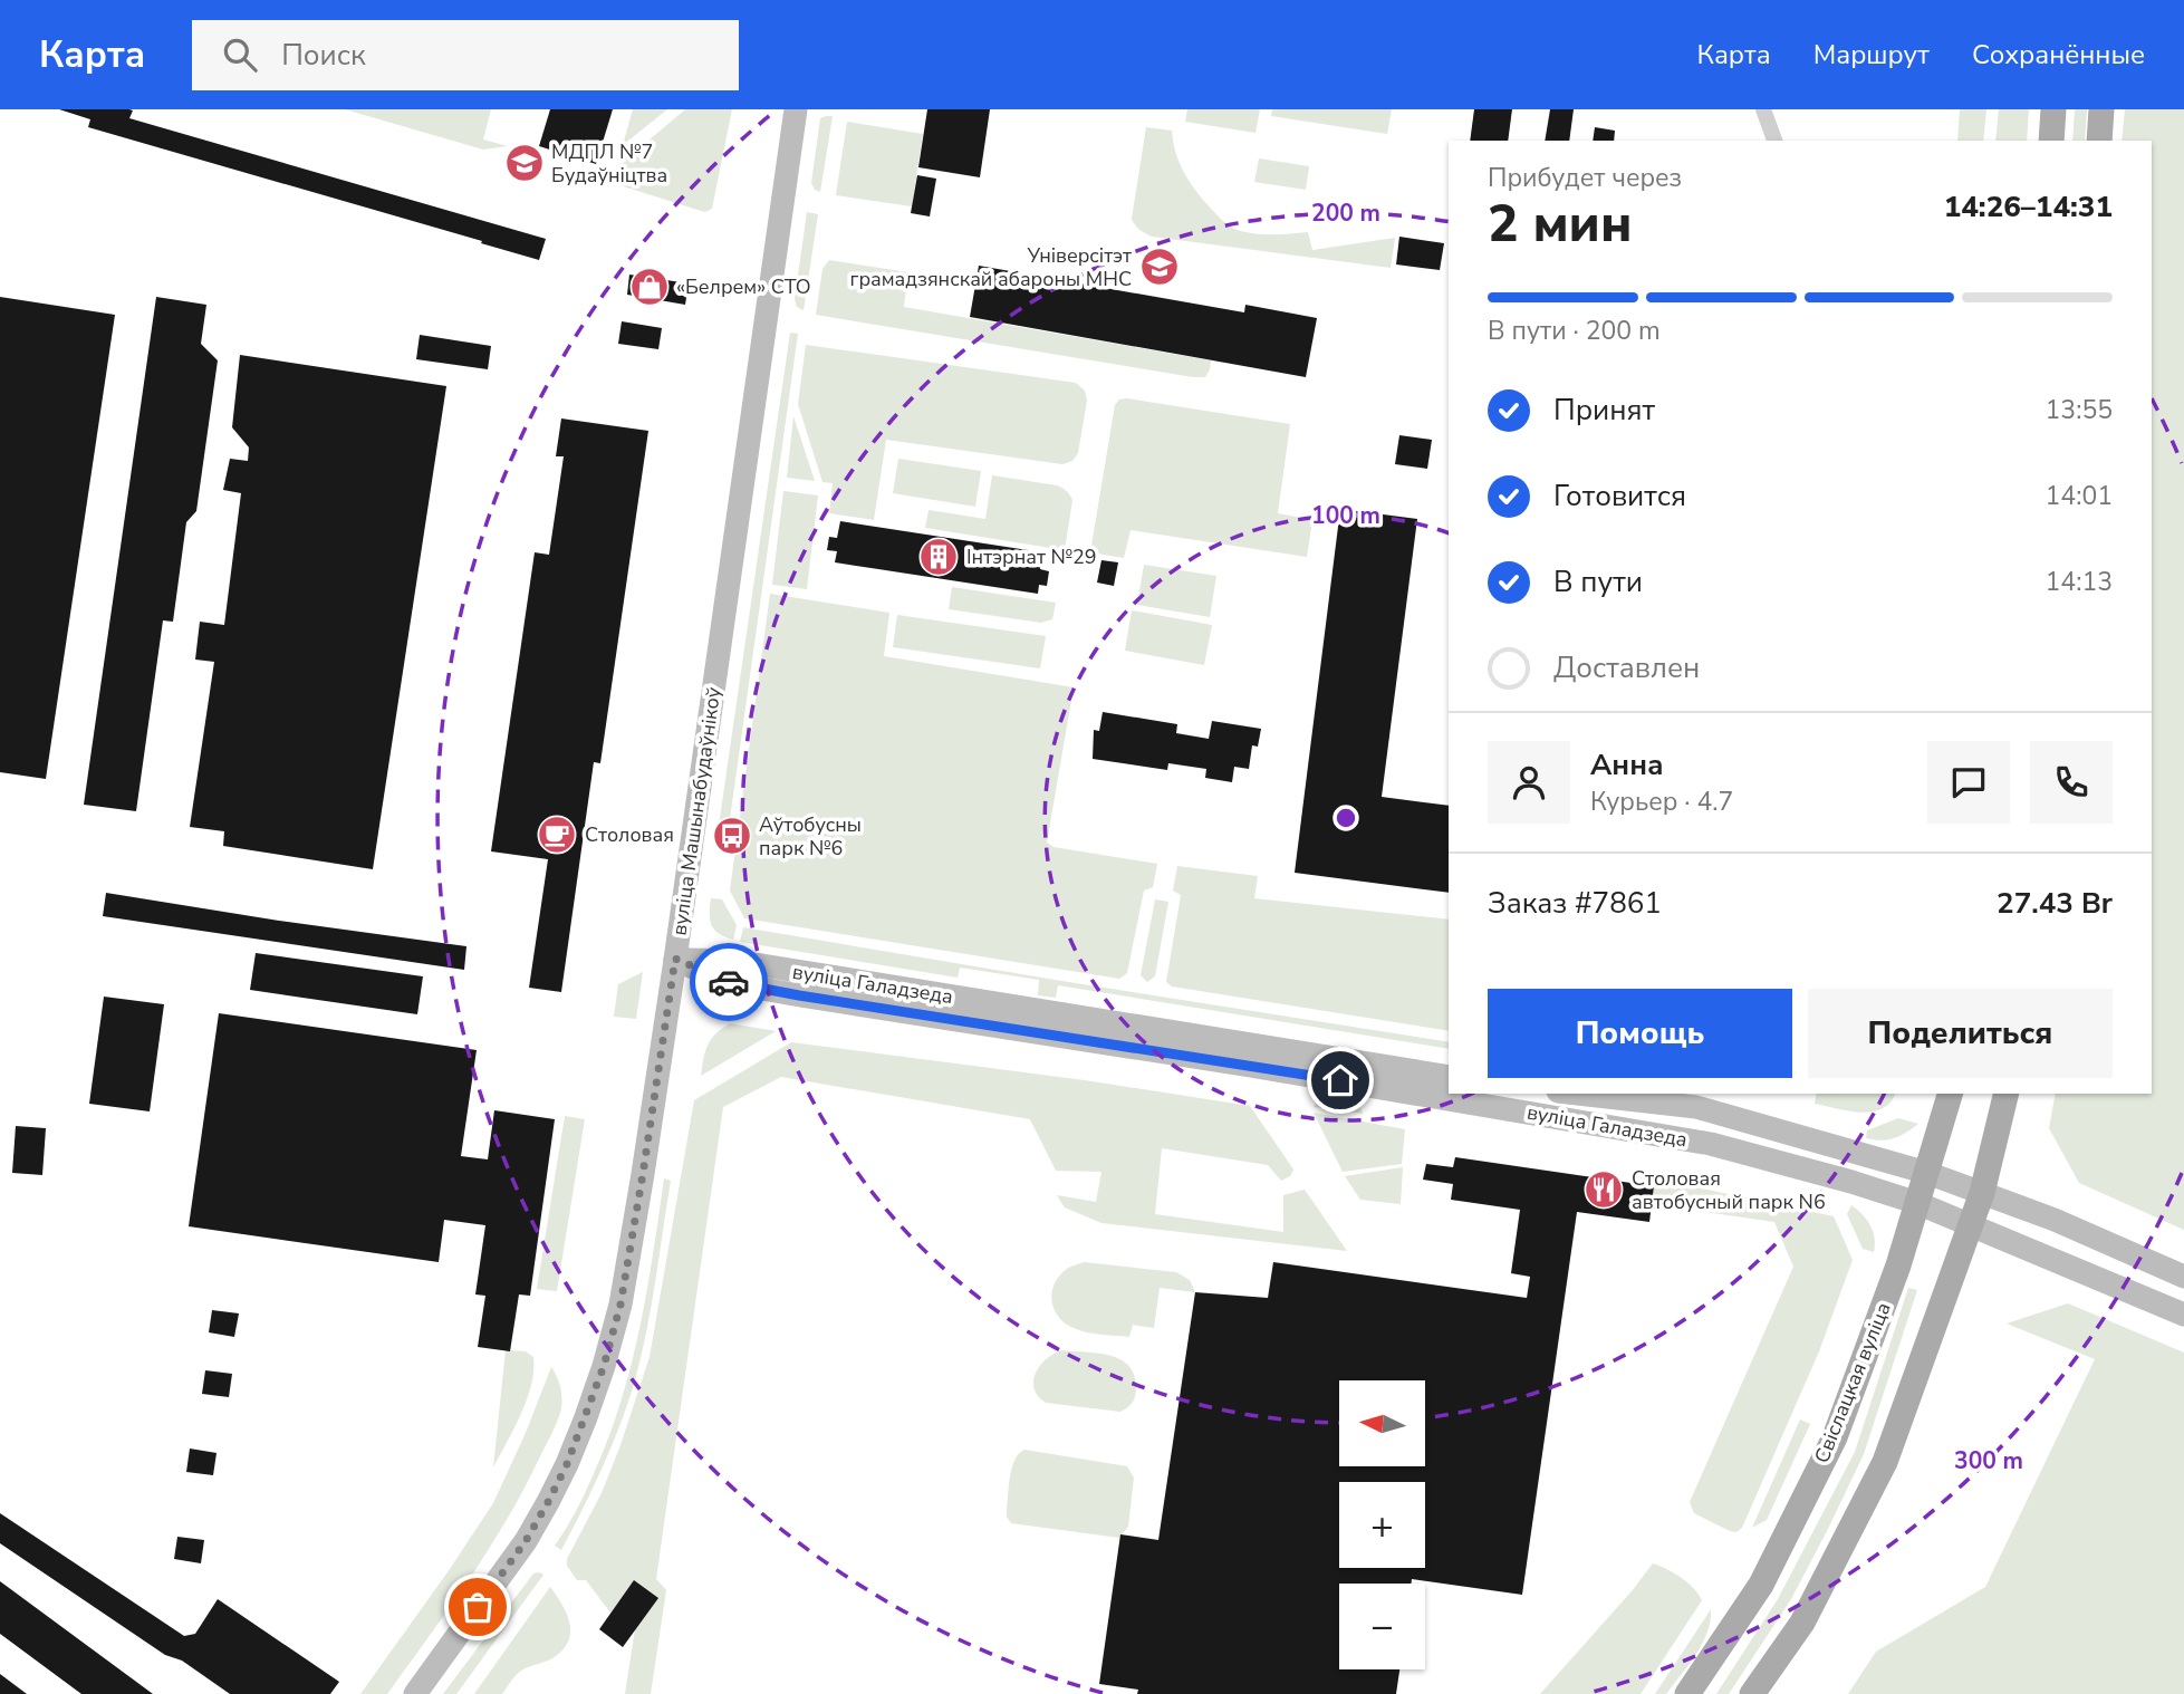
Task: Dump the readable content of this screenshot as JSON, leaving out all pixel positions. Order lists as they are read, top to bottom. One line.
{"streets":{"main road":["вуліца Машынабудаўнікоў","вуліца Галадзеда","Свіслацкая вуліца"]},"crossings":[["вуліца Машынабудаўнікоў","вуліца Галадзеда"],["вуліца Галадзеда","Свіслацкая вуліца"]],"places":{"school or university":["МДПЛ №7 Будаўніцтва","Універсітэт грамадзянскай абароны МНС"],"shop":["«Белрем» СТО"],"building":["Інтэрнат №29"],"cafe":["Столовая"],"bus stop":["Аўтобусны парк №6"],"restaurant":["Столовая автобусный парк N6"]},"north":"left","page":{"header":"Карта","search":"Поиск","nav":["Карта","Маршрут","Сохранённые"],"heading":["2 мин","Прибудет через","14:26–14:31"],"panel":["Анна","Курьер · 4.7","Заказ #7861","27.43 Br"],"bar":"В пути · 200 m","list":[["Принят","13:55"],["Готовится","14:01"],["В пути","14:13"],"Доставлен"],"buttons":["Помощь","Поделиться"],"map_buttons":["+","−"]},"rings":["200 m","100 m","300 m"]}
